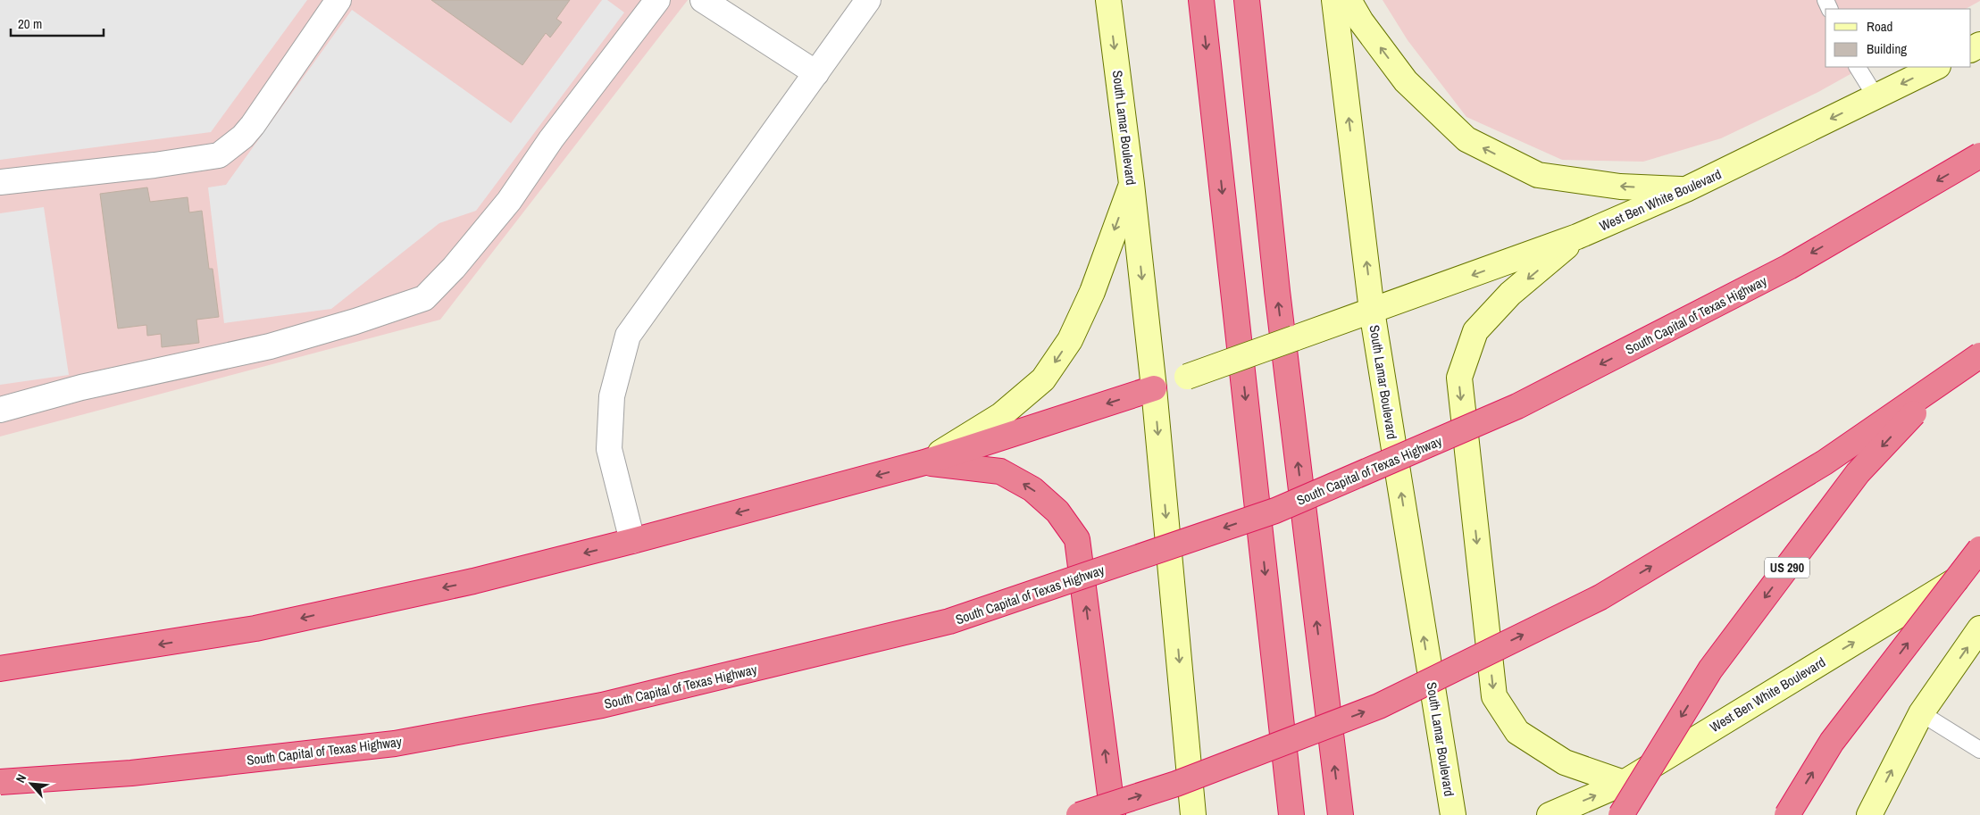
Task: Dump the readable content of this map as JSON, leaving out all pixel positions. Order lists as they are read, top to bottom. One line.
{"streets":{"highway":["South Capital of Texas Highway","US 290"],"main road":["South Lamar Boulevard","West Ben White Boulevard"]},"crossings":[["South Lamar Boulevard","West Ben White Boulevard"]],"legend":["Road","Building"],"scale_bar":"20 m","north":"top left"}
